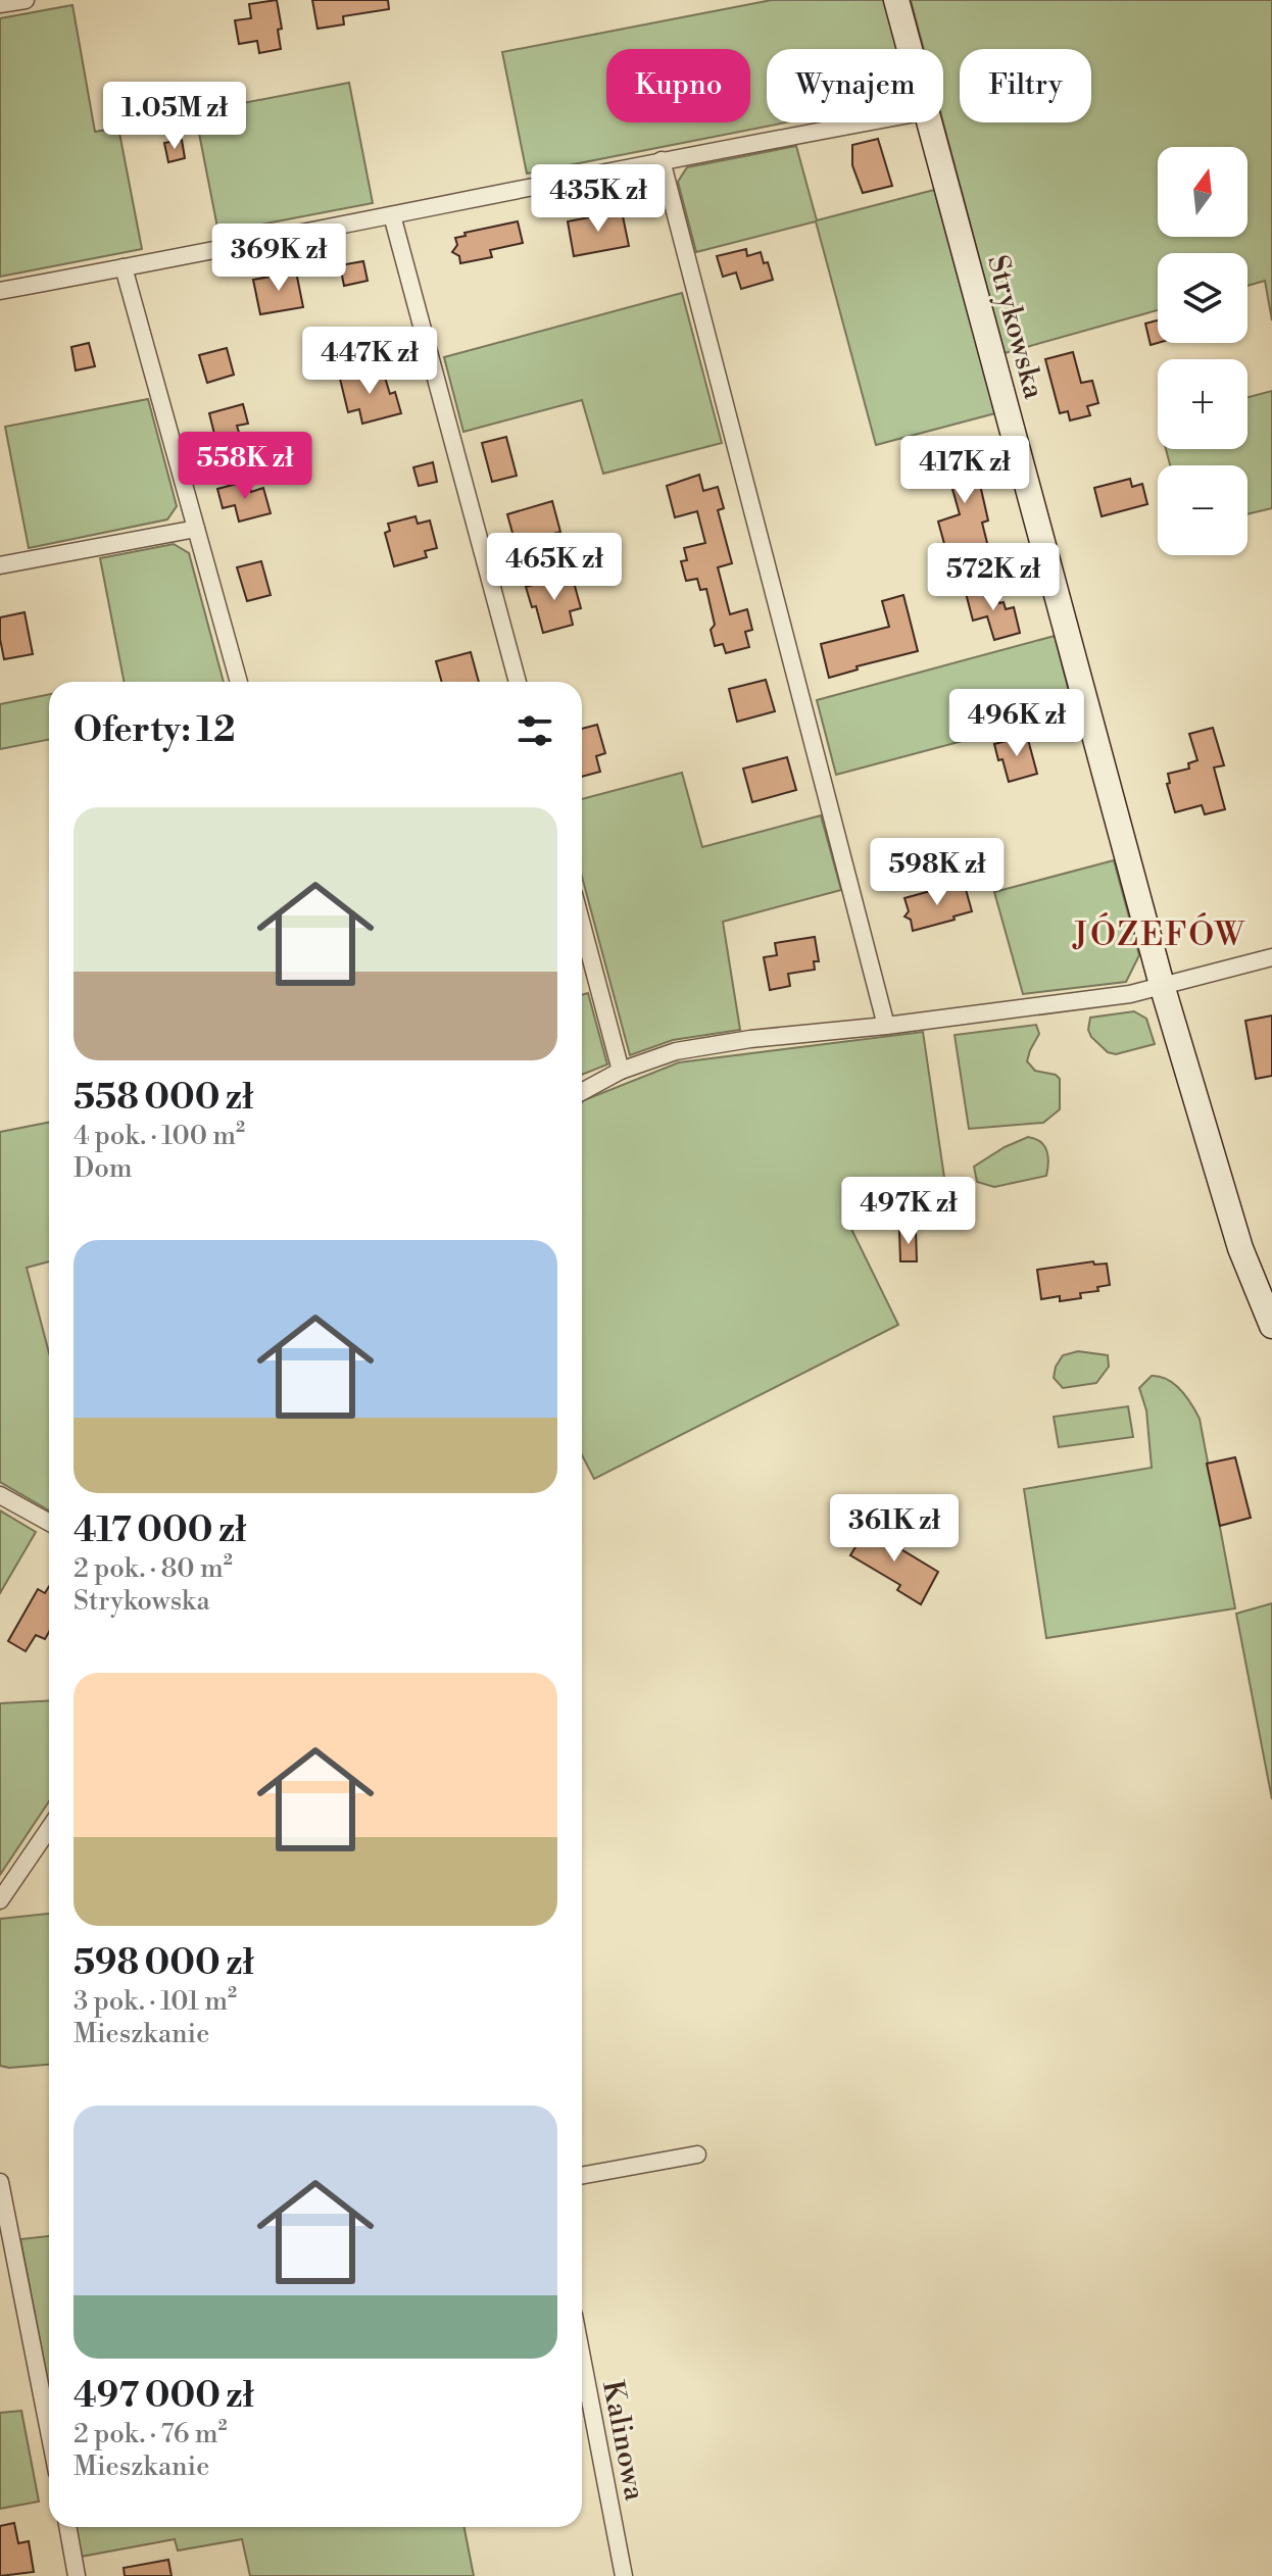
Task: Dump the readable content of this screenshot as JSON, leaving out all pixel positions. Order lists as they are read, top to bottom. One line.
{"streets":{"street":["Strykowska","Kalinowa"]},"districts":["JÓZEFÓW"],"north":"top","page":{"chip":["Kupno","Wynajem","Filtry"],"price":["1.05M zł","435K zł","369K zł","447K zł","558K zł","417K zł","465K zł","572K zł","496K zł","598K zł","497K zł","361K zł"],"map_buttons":["+","−"],"heading":"Oferty: 12","list":[{"name":"558 000 zł","note":"4 pok. · 100 m² · Dom"},{"name":"417 000 zł","note":"2 pok. · 80 m² · Strykowska"},{"name":"598 000 zł","note":"3 pok. · 101 m² · Mieszkanie"},{"name":"497 000 zł","note":"2 pok. · 76 m² · Mieszkanie"}]}}
